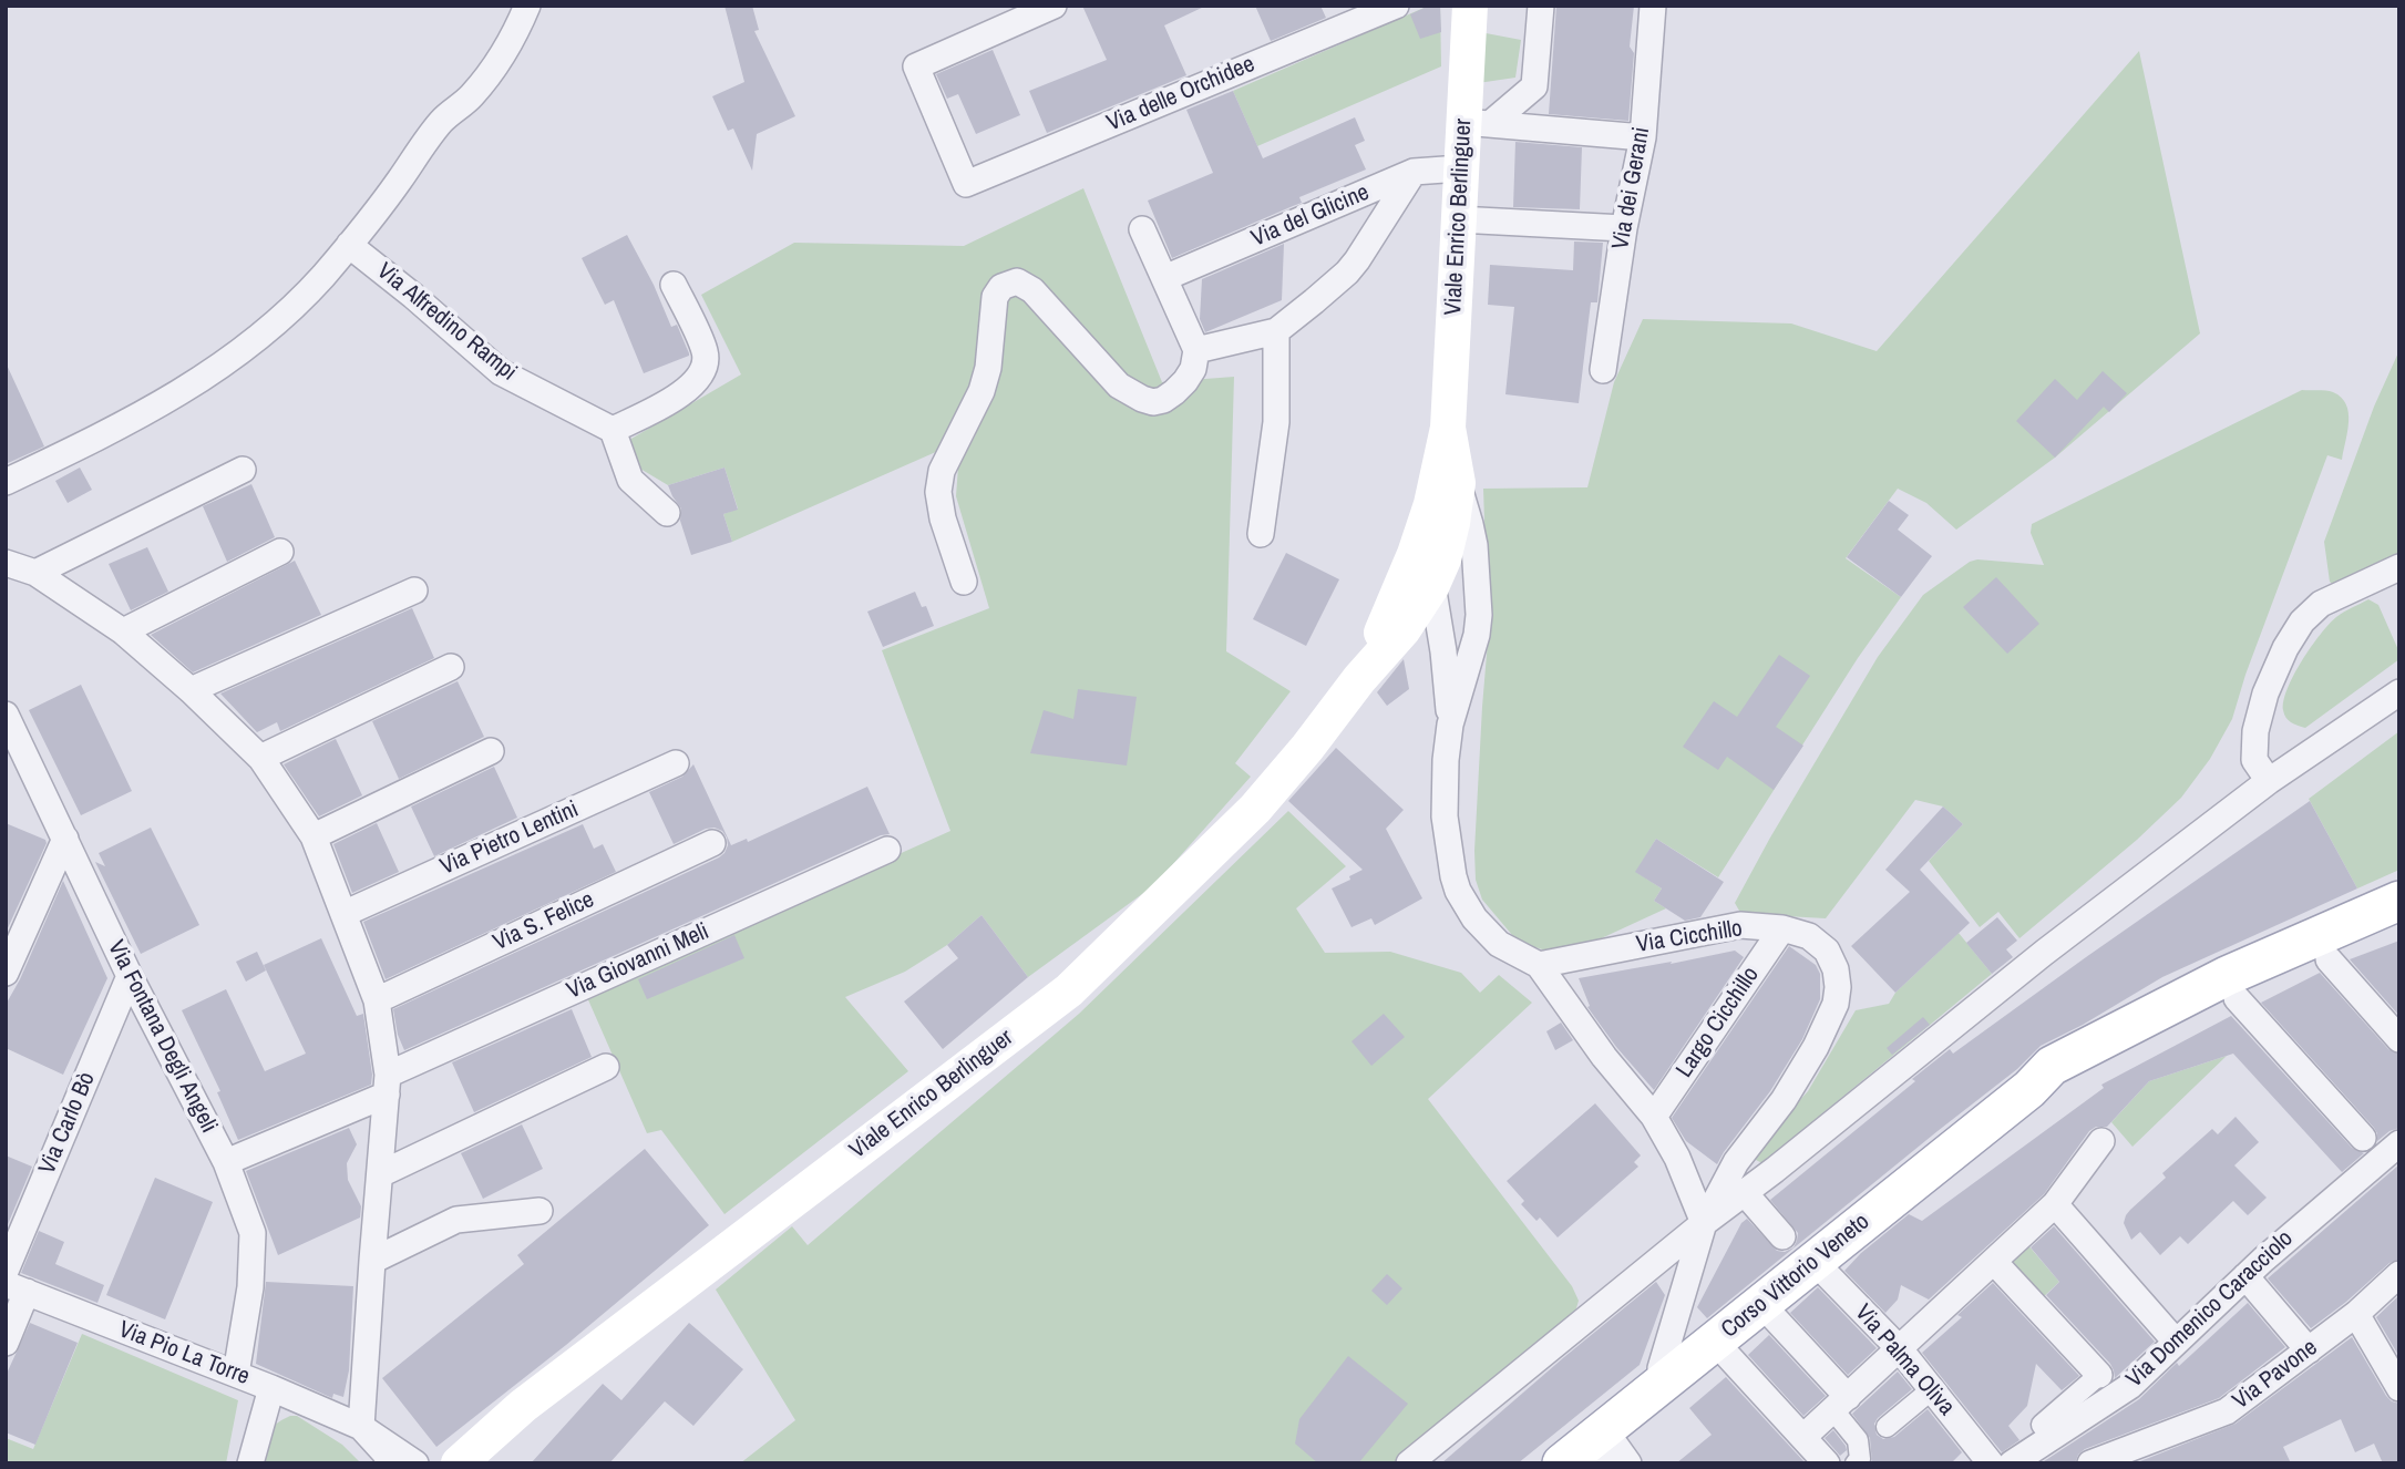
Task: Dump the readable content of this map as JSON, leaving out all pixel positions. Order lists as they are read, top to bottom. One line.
{"streets":{"main road":["Viale Enrico Berlinguer","Corso Vittorio Veneto"],"street":["Via delle Orchidee","Via dei Gerani","Via del Glicine","Via Alfredino Rampi","Via Pietro Lentini","Via S. Felice","Via Cicchillo","Via Giovanni Meli","Largo Cicchillo","Via Fontana Degli Angeli","Via Carlo Bò","Via Domenico Caracciolo","Via Pio La Torre","Via Palma Oliva","Via Pavone"]},"crossings":[["Via del Glicine","Viale Enrico Berlinguer"],["Via Cicchillo","Largo Cicchillo"],["Via Cicchillo","Corso Vittorio Veneto"],["Via Giovanni Meli","Via Fontana Degli Angeli"],["Via Fontana Degli Angeli","Via Carlo Bò"],["Via Fontana Degli Angeli","Via Pio La Torre"],["Corso Vittorio Veneto","Via Palma Oliva"]]}
